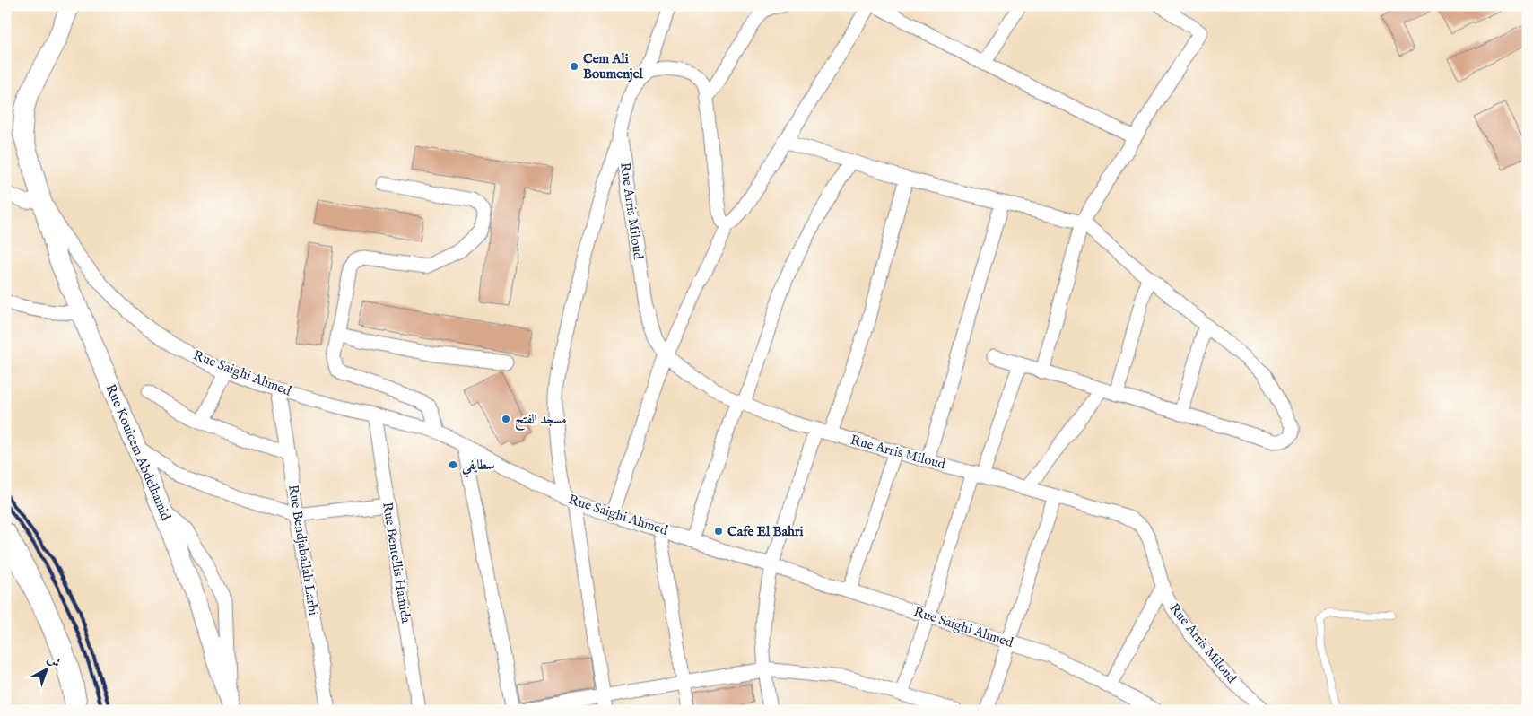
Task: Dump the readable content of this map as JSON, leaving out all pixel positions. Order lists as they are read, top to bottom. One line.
{"streets":{"street":["Rue Arris Miloud","Rue Saighi Ahmed","Rue Kouicem Abdelhamid","Rue Bendjaballah Larbi","Rue Bentellis Hamida"]},"crossings":[["Rue Saighi Ahmed","Rue Kouicem Abdelhamid"],["Rue Saighi Ahmed","Rue Bendjaballah Larbi"],["Rue Saighi Ahmed","Rue Bentellis Hamida"]],"places":["Cem Ali Boumenjel","مسجد الفتح","سطايفي","Cafe El Bahri"],"north":"top right"}
